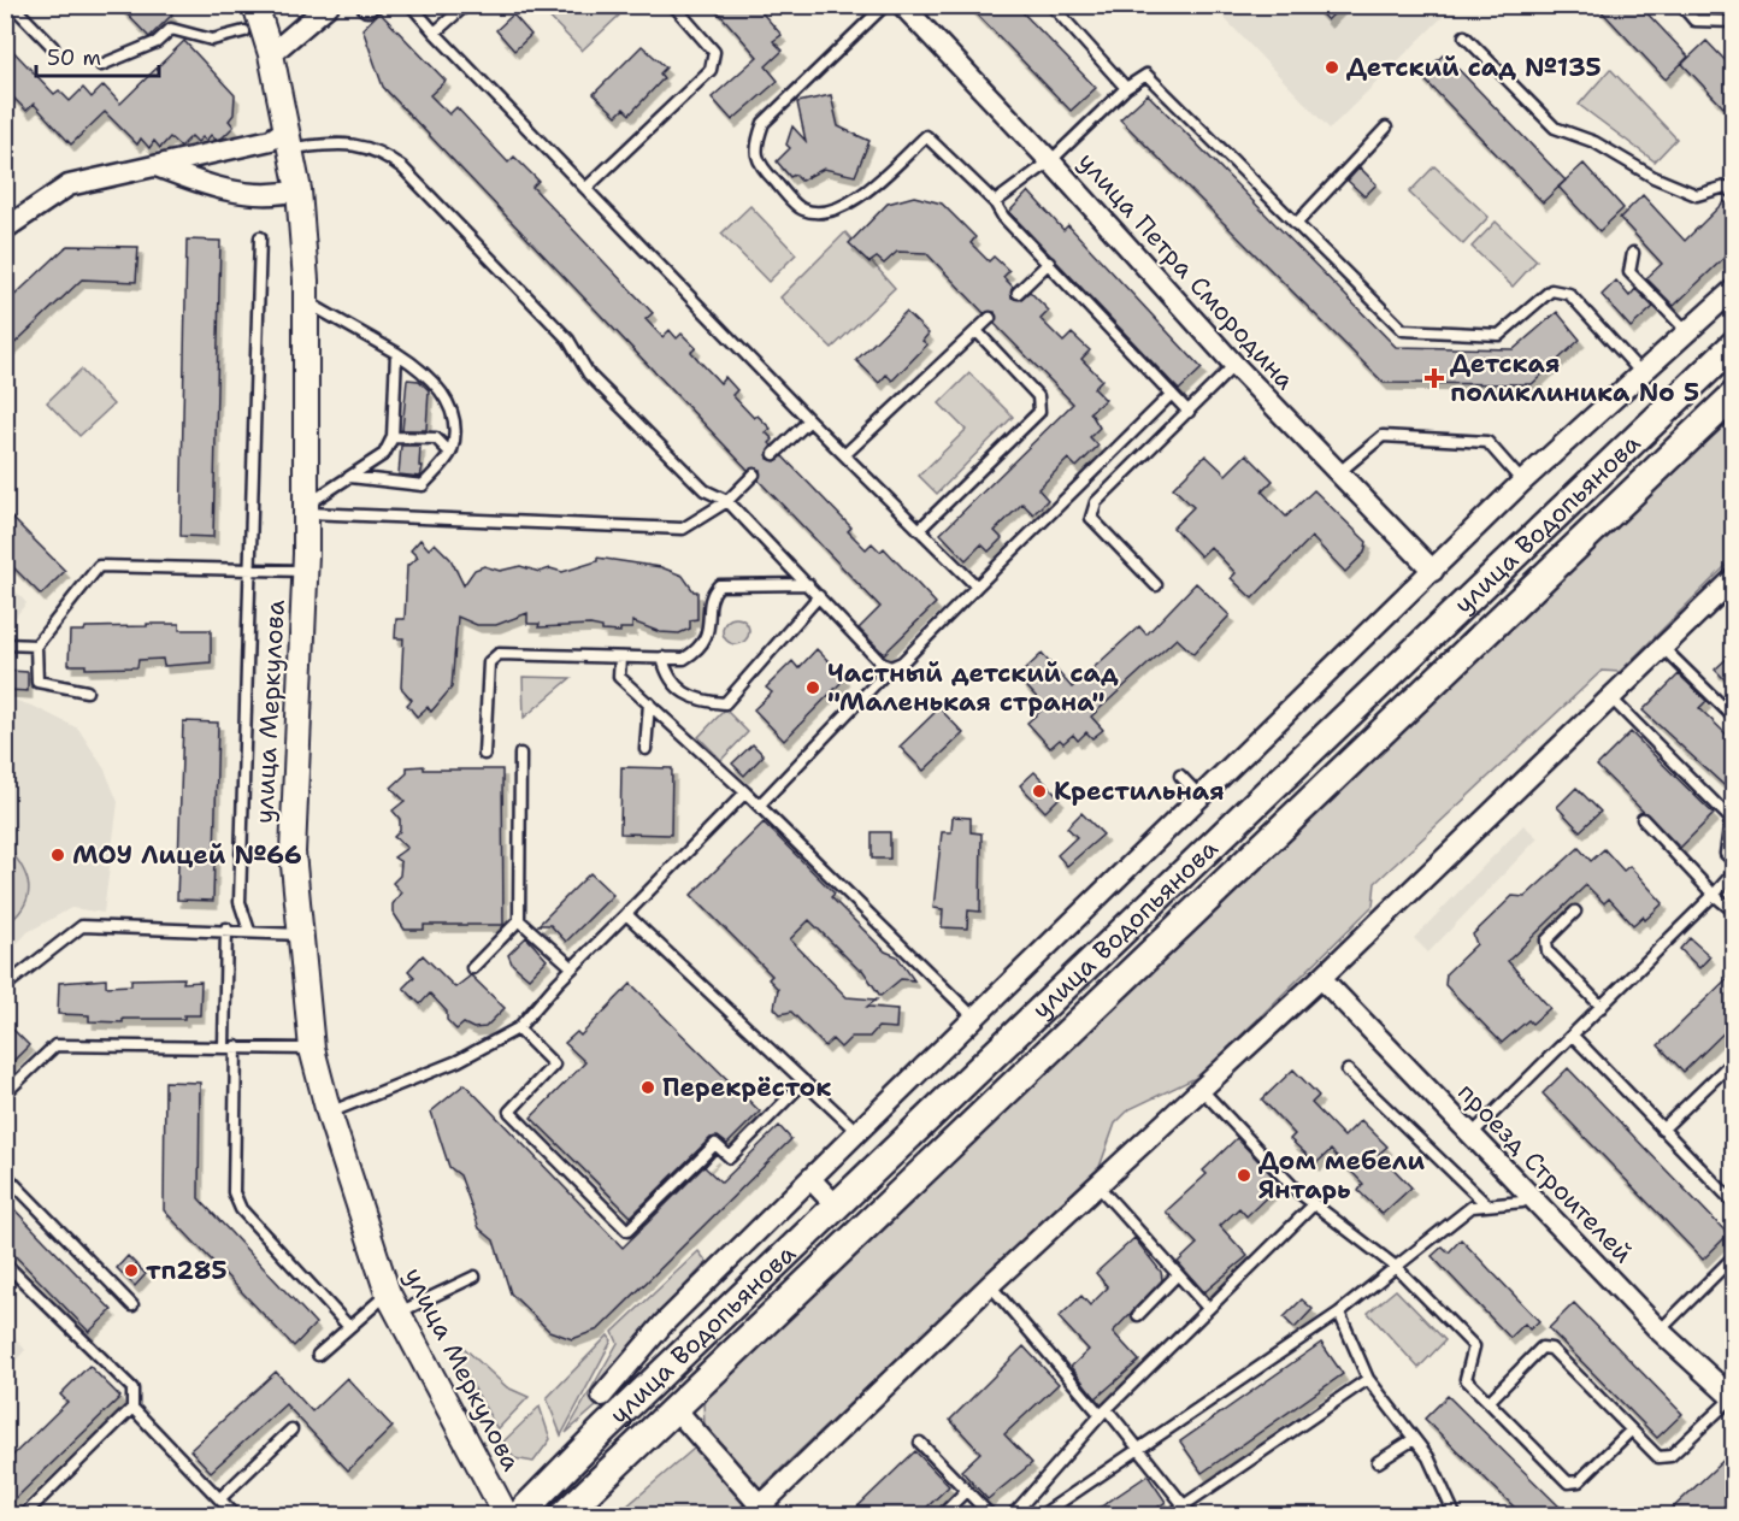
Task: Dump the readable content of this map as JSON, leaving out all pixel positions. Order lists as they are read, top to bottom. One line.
{"streets":{"main road":["улица Водопьянова"],"street":["улица Петра Смородина","улица Меркулова","проезд Строителей"]},"places":{"other":["Детский сад №135","Частный детский сад \"Маленькая страна\"","Крестильная","МОУ Лицей №66","Перекрёсток","Дом мебели Янтарь","тп285"],"health":["Детская поликлиника No 5"]},"scale_bar":"50 m"}
